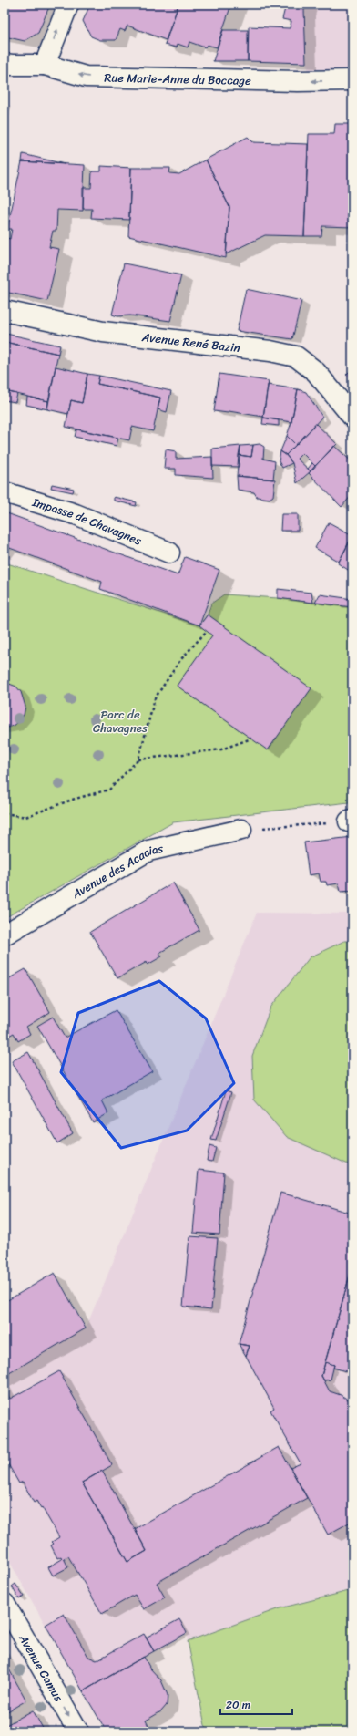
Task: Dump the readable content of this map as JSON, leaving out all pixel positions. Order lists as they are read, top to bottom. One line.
{"streets":{"street":["Rue Marie-Anne du Boccage","Avenue René Bazin","Impasse de Chavagnes","Avenue des Acacias","Avenue Camus"]},"one_way":["Rue Marie-Anne du Boccage","Avenue Camus"],"parks":["Parc de Chavagnes"],"scale_bar":"20 m"}
